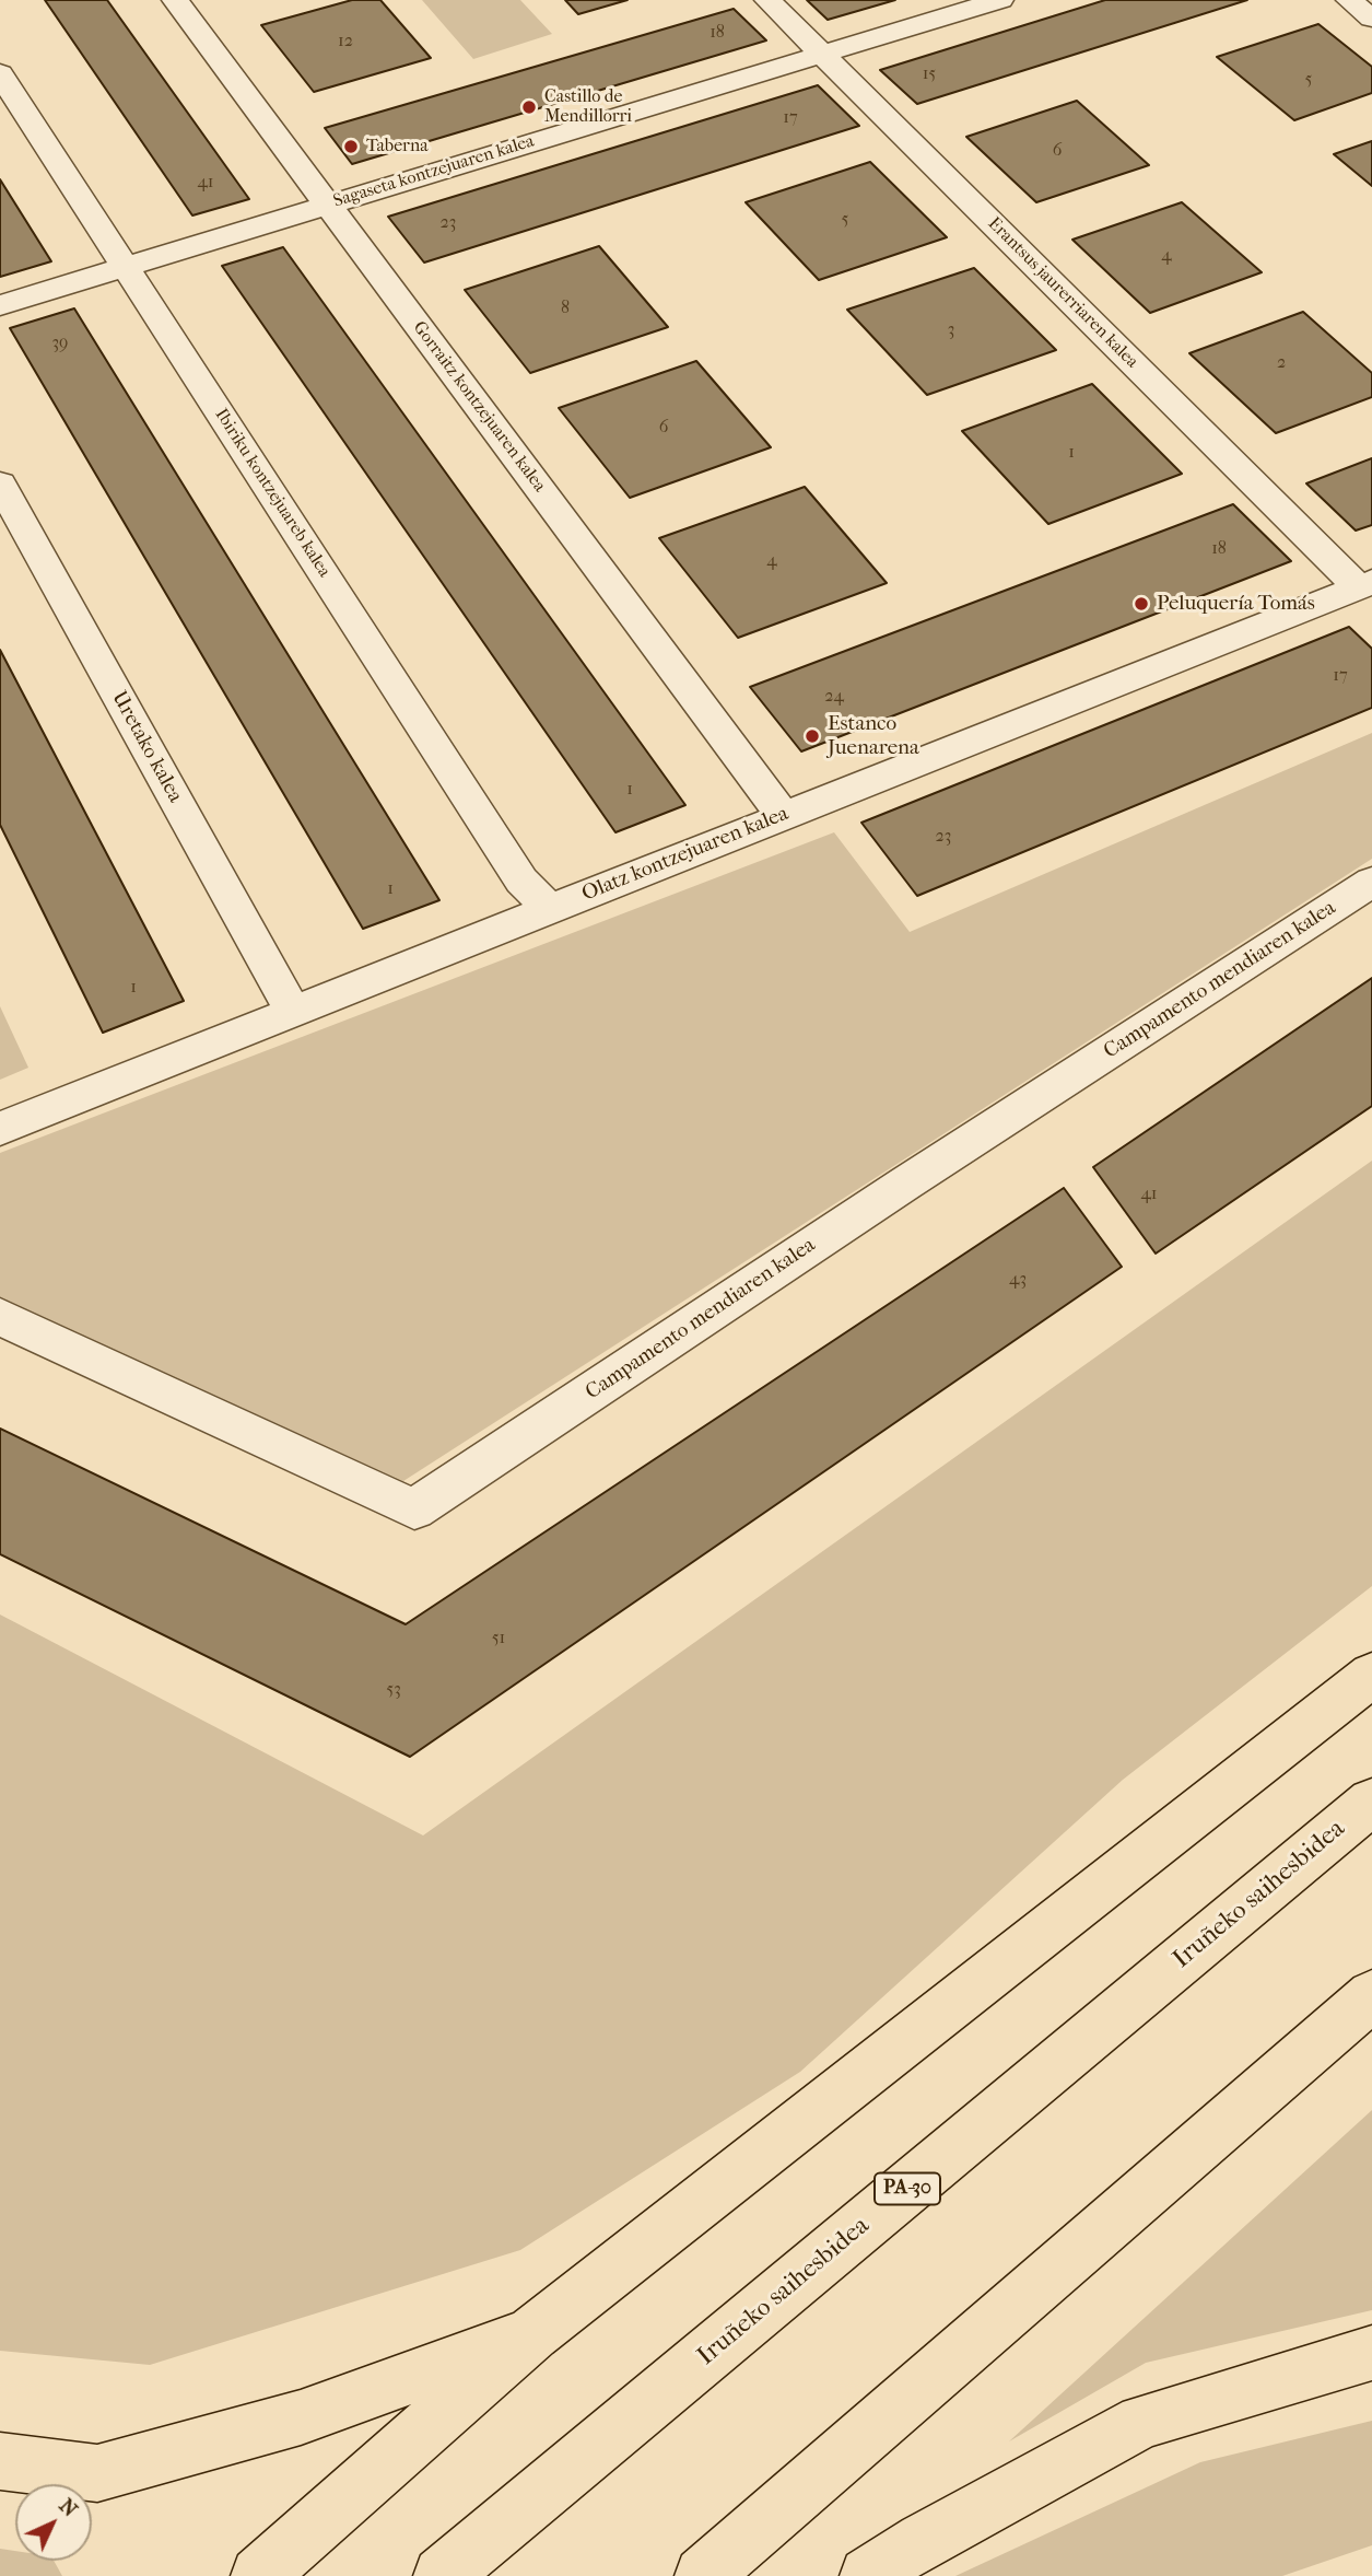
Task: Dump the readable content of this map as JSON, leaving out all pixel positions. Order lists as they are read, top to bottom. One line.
{"streets":{"highway":["Iruñeko saihesbidea","PA-30"],"street":["Sagaseta kontzejuaren kalea","Erantsus jaurerriaren kalea","Gorraitz kontzejuaren kalea","Ibiriku kontzejuareb kalea","Uretako kalea","Olatz kontzejuaren kalea","Campamento mendiaren kalea"]},"crossings":[["Sagaseta kontzejuaren kalea","Erantsus jaurerriaren kalea"],["Sagaseta kontzejuaren kalea","Gorraitz kontzejuaren kalea"],["Sagaseta kontzejuaren kalea","Ibiriku kontzejuareb kalea"],["Erantsus jaurerriaren kalea","Olatz kontzejuaren kalea"],["Gorraitz kontzejuaren kalea","Olatz kontzejuaren kalea"],["Ibiriku kontzejuareb kalea","Olatz kontzejuaren kalea"],["Uretako kalea","Olatz kontzejuaren kalea"]],"places":["Castillo de Mendillorri","Taberna","Peluquería Tomás","Estanco Juenarena"],"house_numbers":["18","12","15","5","17","6","41","5","23","4","8","3","39","2","6","1","18","4","17","24","1","23","1","1","41","43","51","53"],"north":"top right"}
